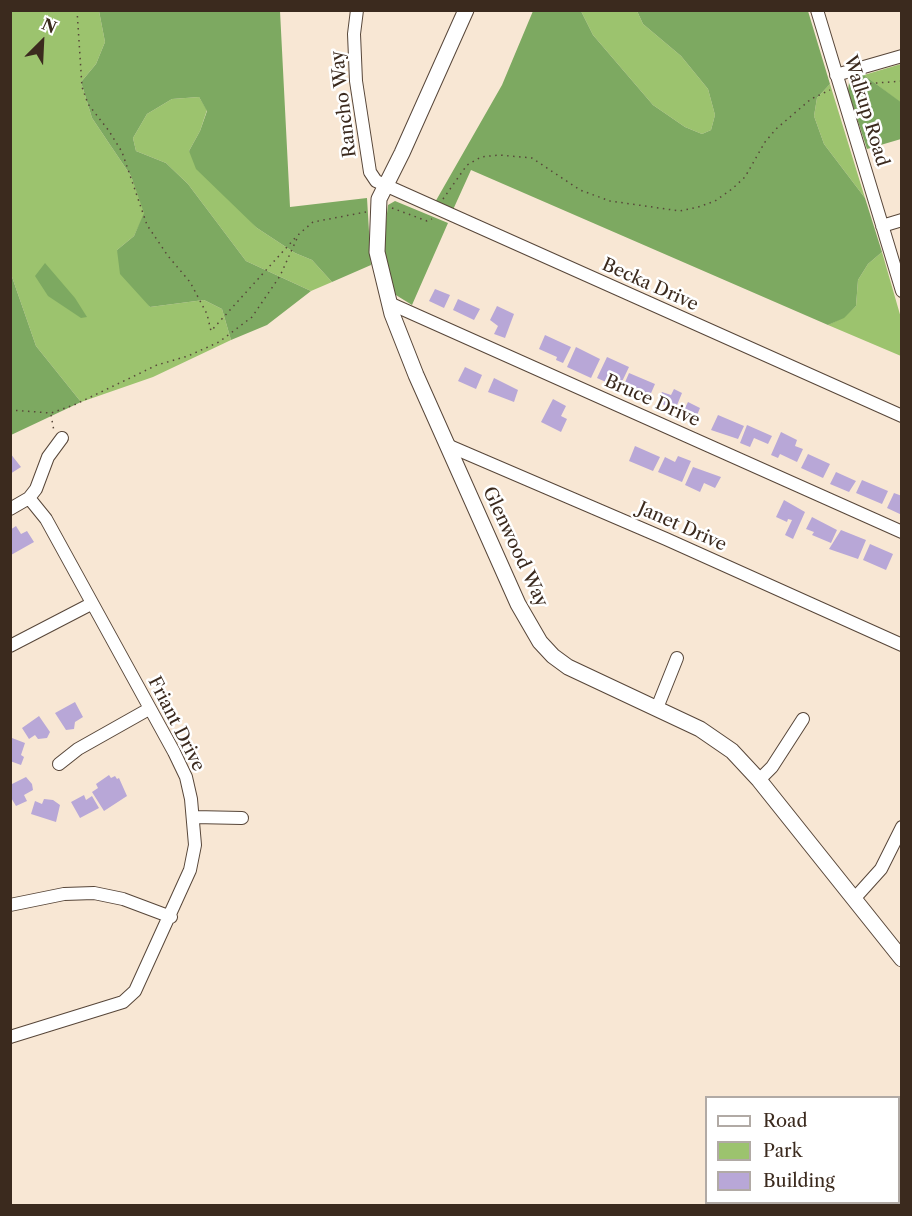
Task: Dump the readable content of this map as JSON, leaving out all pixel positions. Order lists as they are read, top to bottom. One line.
{"streets":{"street":["Rancho Way","Walkup Road","Becka Drive","Bruce Drive","Janet Drive","Glenwood Way","Friant Drive"]},"crossings":[["Rancho Way","Becka Drive"],["Rancho Way","Glenwood Way"],["Becka Drive","Glenwood Way"],["Bruce Drive","Glenwood Way"],["Janet Drive","Glenwood Way"]],"legend":["Road","Park","Building"],"north":"top right"}
